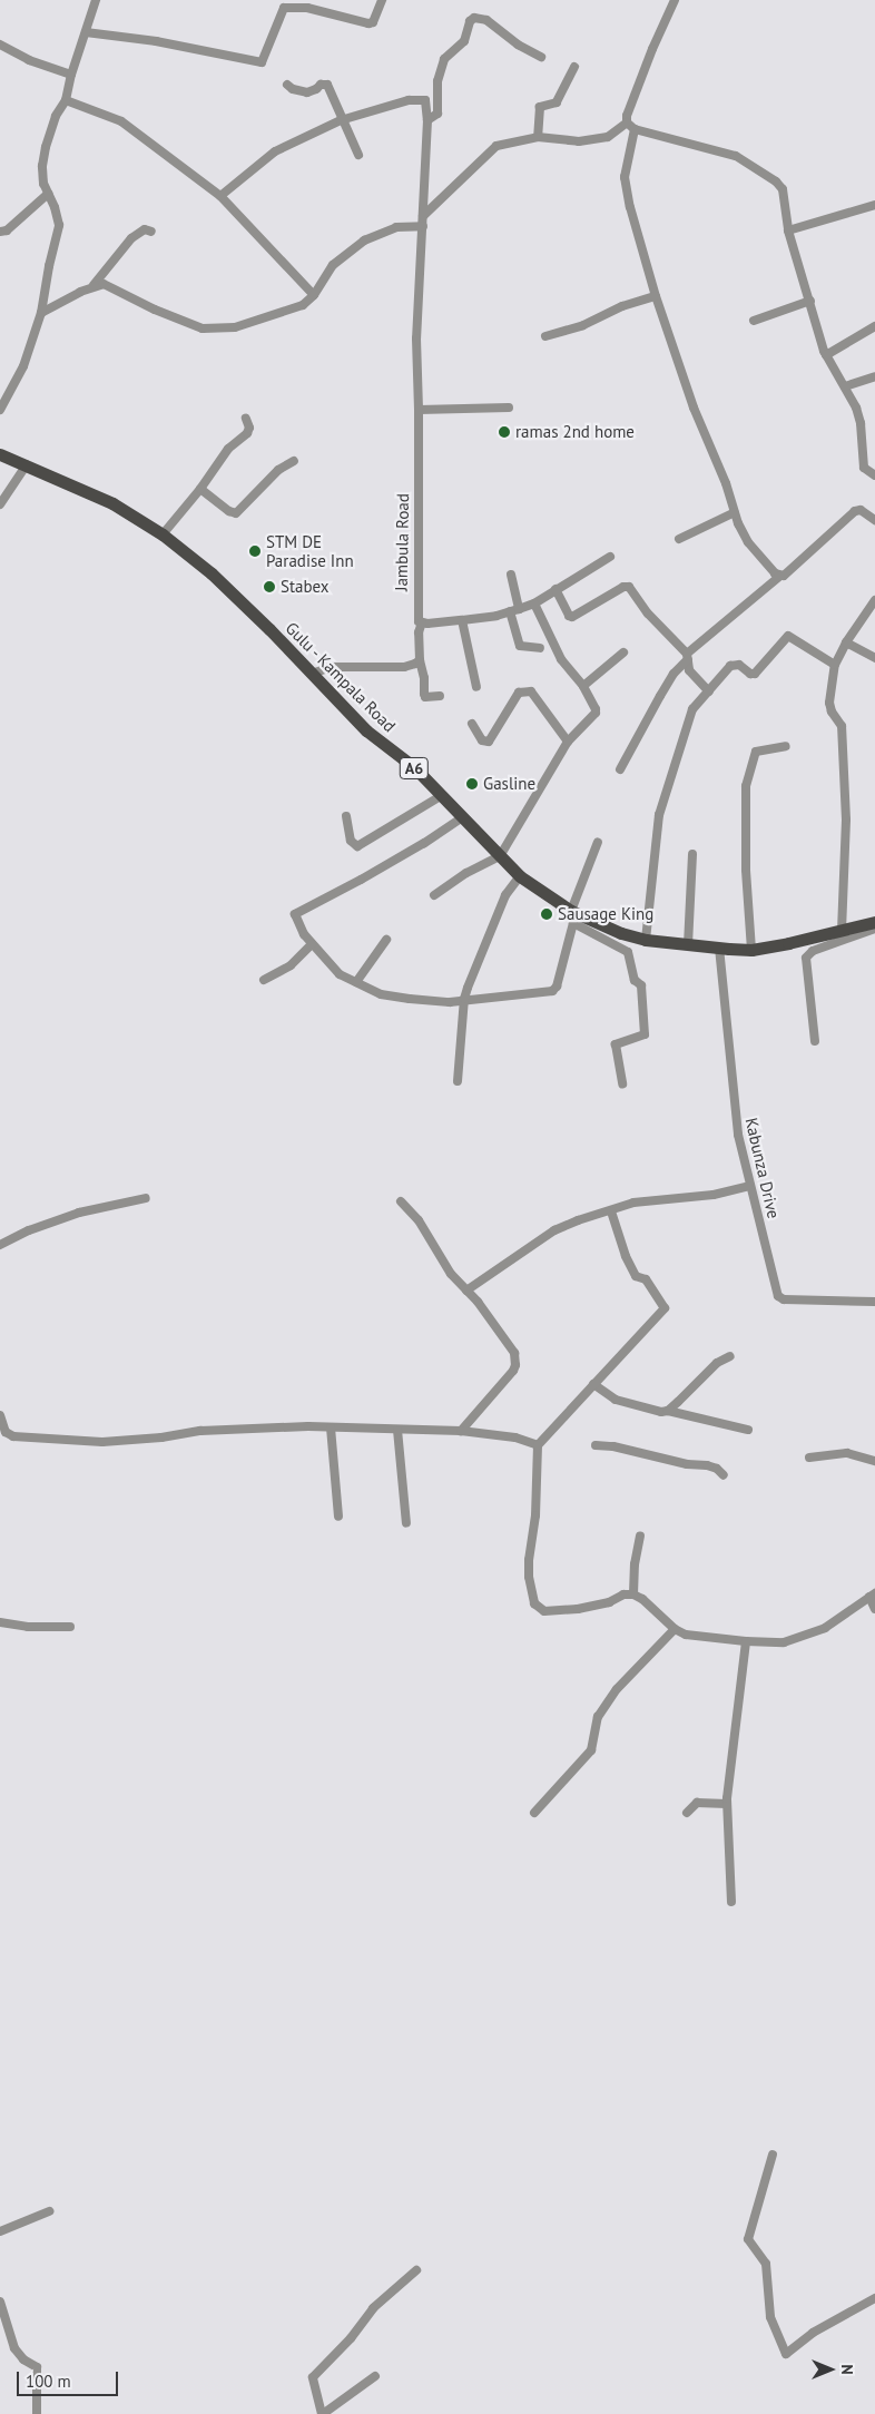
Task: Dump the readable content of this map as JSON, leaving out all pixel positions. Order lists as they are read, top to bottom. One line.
{"streets":{"main road":["Gulu - Kampala Road","A6"],"street":["Jambula Road","Kabunza Drive"]},"crossings":[["Gulu - Kampala Road","Kabunza Drive"]],"places":["ramas 2nd home","STM DE Paradise Inn","Stabex","Gasline","Sausage King"],"scale_bar":"100 m","north":"right"}
